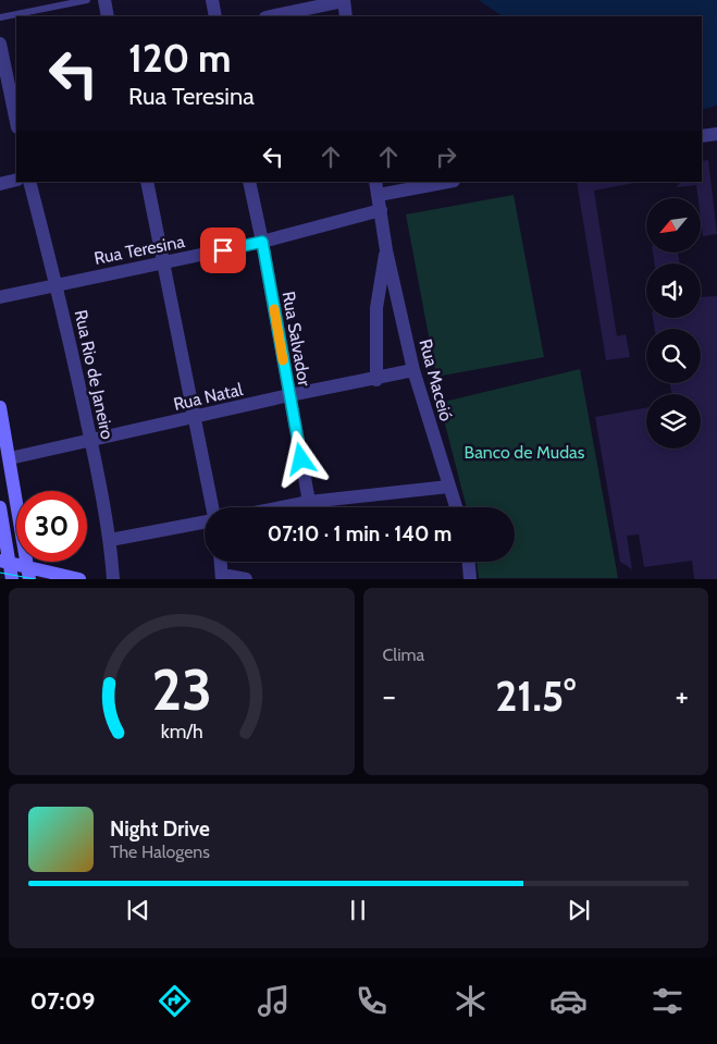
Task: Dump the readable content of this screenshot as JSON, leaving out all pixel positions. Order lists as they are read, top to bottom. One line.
{"streets":{"street":["Rua Teresina","Rua Salvador","Rua Rio de Janeiro","Rua Maceió","Rua Natal"]},"crossings":[["Rua Teresina","Rua Salvador"],["Rua Teresina","Rua Rio de Janeiro"],["Rua Teresina","Rua Maceió"],["Rua Salvador","Rua Natal"],["Rua Rio de Janeiro","Rua Natal"],["Rua Maceió","Rua Natal"]],"parks":["Banco de Mudas"],"north":"bottom left","page":{"turn":["120 m","Rua Teresina"],"limit":"30","trip":"07:10 · 1 min · 140 m","tile":"Clima","heat":["−","21.5°","+"],"song":["Night Drive","The Halogens"],"tabs":"07:09","gauge":["23","km/h"]}}
